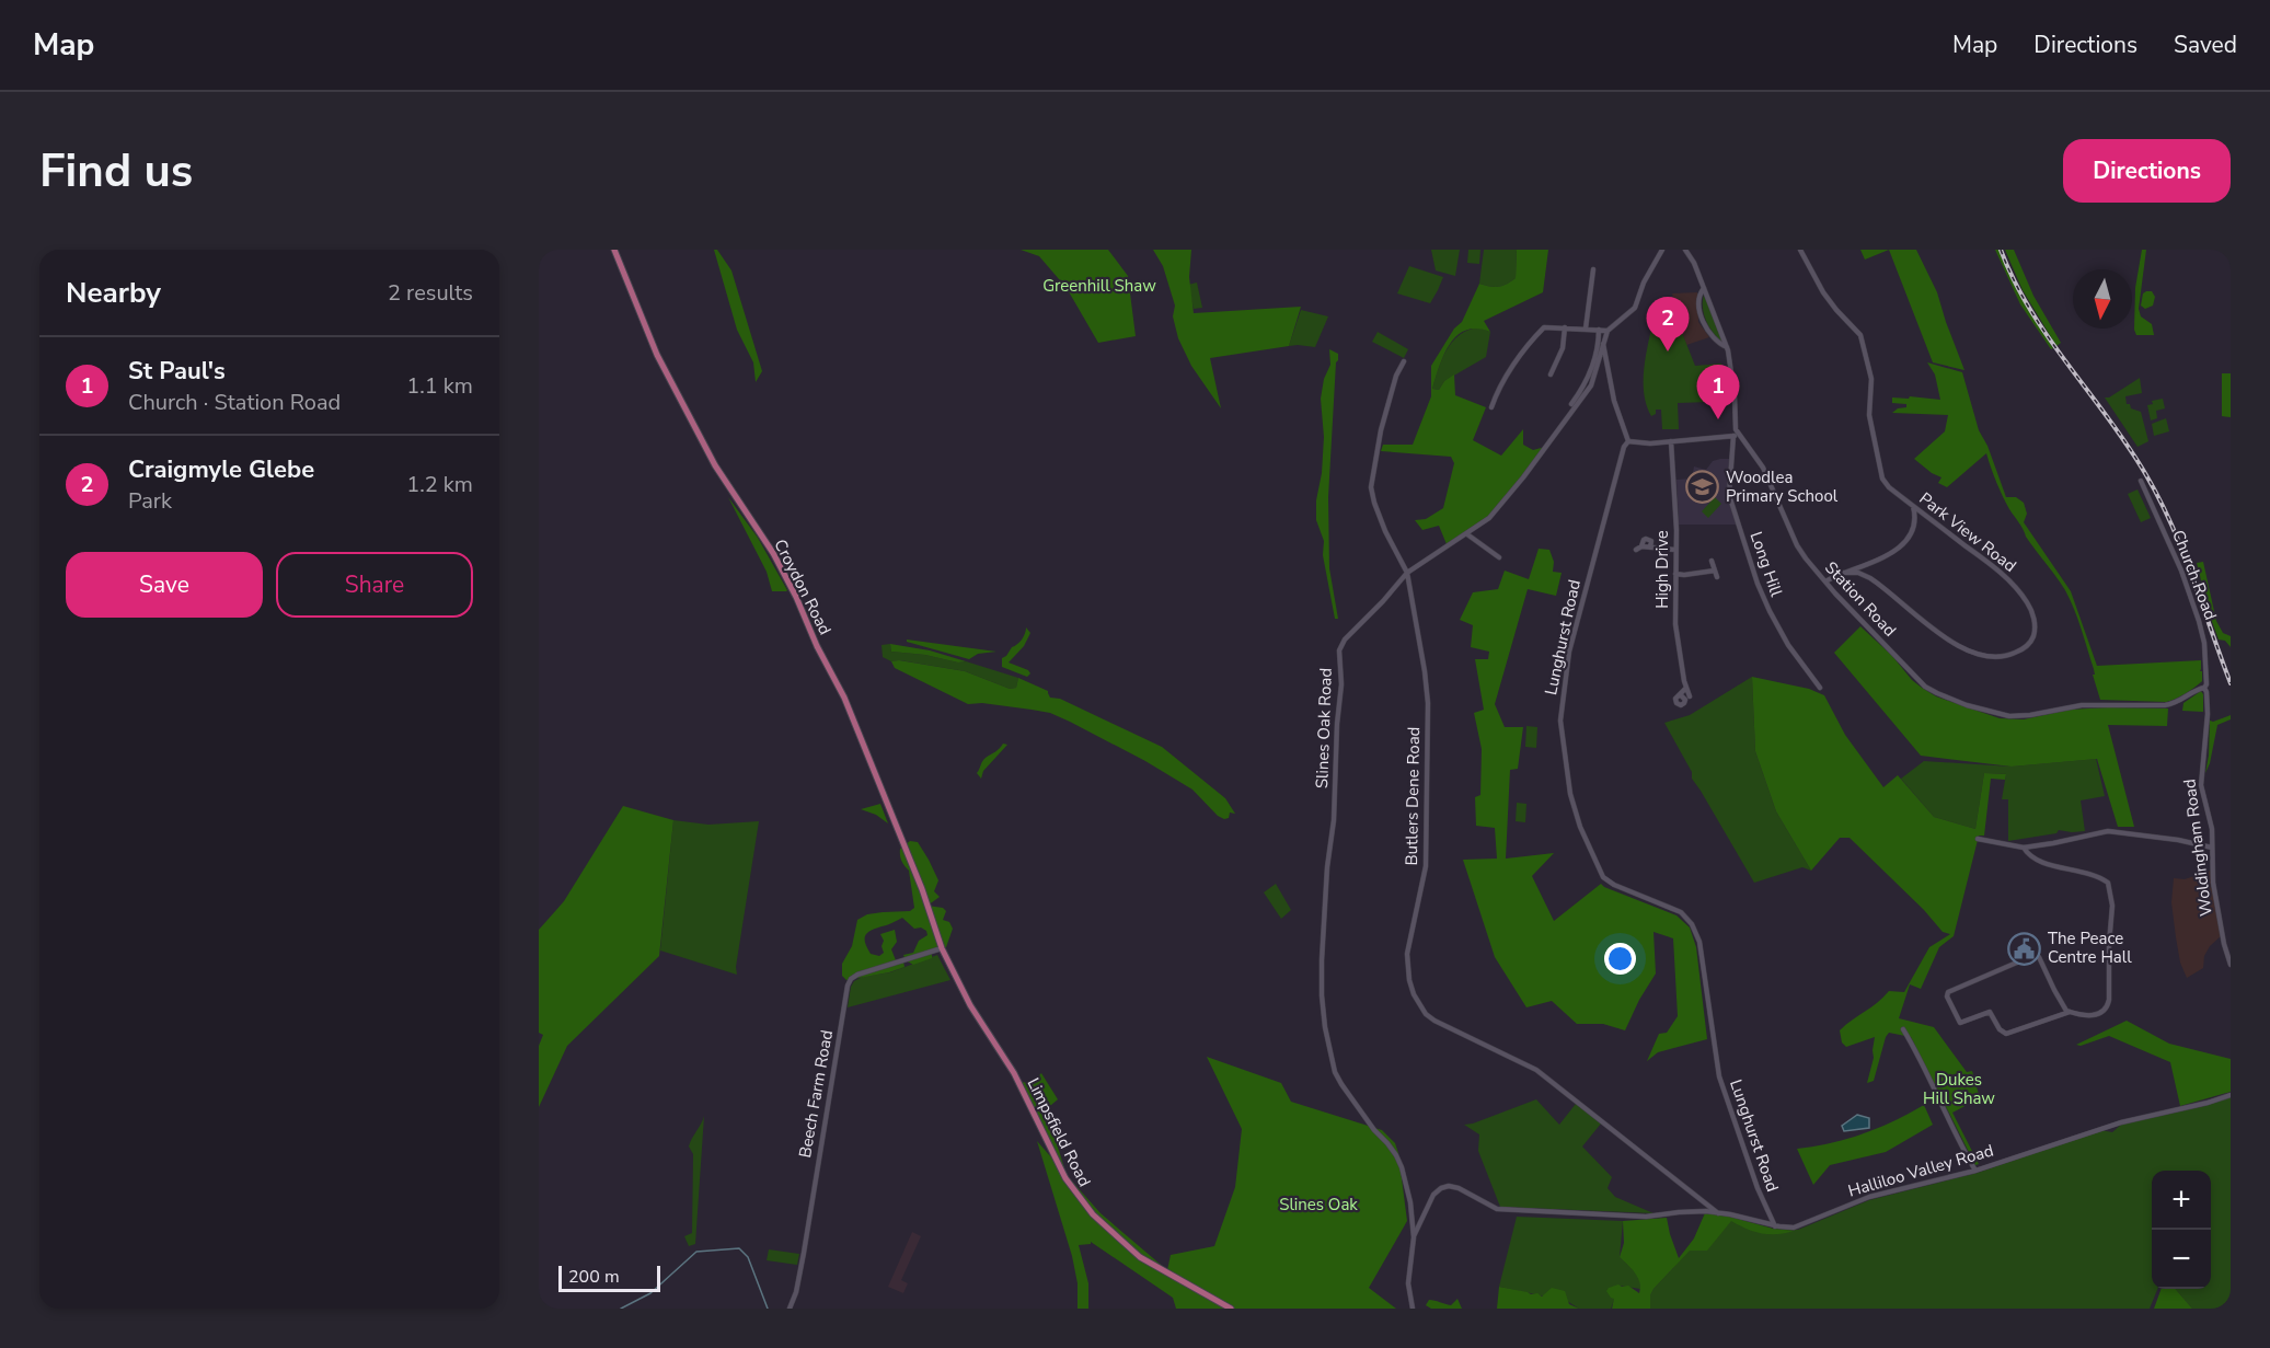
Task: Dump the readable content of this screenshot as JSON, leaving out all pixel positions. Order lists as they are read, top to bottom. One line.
{"streets":{"main road":["Croydon Road","Limpsfield Road"],"street":["Park View Road","Long Hill","High Drive","Church Road","Station Road","Lunghurst Road","Slines Oak Road","Butlers Dene Road","Woldingham Road","Beech Farm Road","Halliloo Valley Road"]},"crossings":[["Long Hill","Station Road"],["Church Road","Station Road"],["Church Road","Woldingham Road"],["Croydon Road","Beech Farm Road"],["Croydon Road","Limpsfield Road"],["Station Road","Woldingham Road"],["Lunghurst Road","Halliloo Valley Road"],["Slines Oak Road","Butlers Dene Road"],["Slines Oak Road","Halliloo Valley Road"],["Butlers Dene Road","Halliloo Valley Road"],["Beech Farm Road","Limpsfield Road"]],"parks":["Greenhill Shaw","Dukes Hill Shaw","Slines Oak"],"places":{"school or university":["Woodlea Primary School"],"public building":["The Peace Centre Hall"]},"scale_bar":"200 m","north":"bottom","page":{"header":"Map","nav":["Map","Directions","Saved"],"buttons":["Directions",["Save","Share"]],"title":"Find us","heading":["Nearby","2 results"],"pins":["2","1"],"list":[{"mark":"1","name":"St Paul's","note":"Church · Station Road","value":"1.1 km"},{"mark":"2","name":"Craigmyle Glebe","note":"Park","value":"1.2 km"}],"map_buttons":["+","−"],"scale":"200 m"}}
